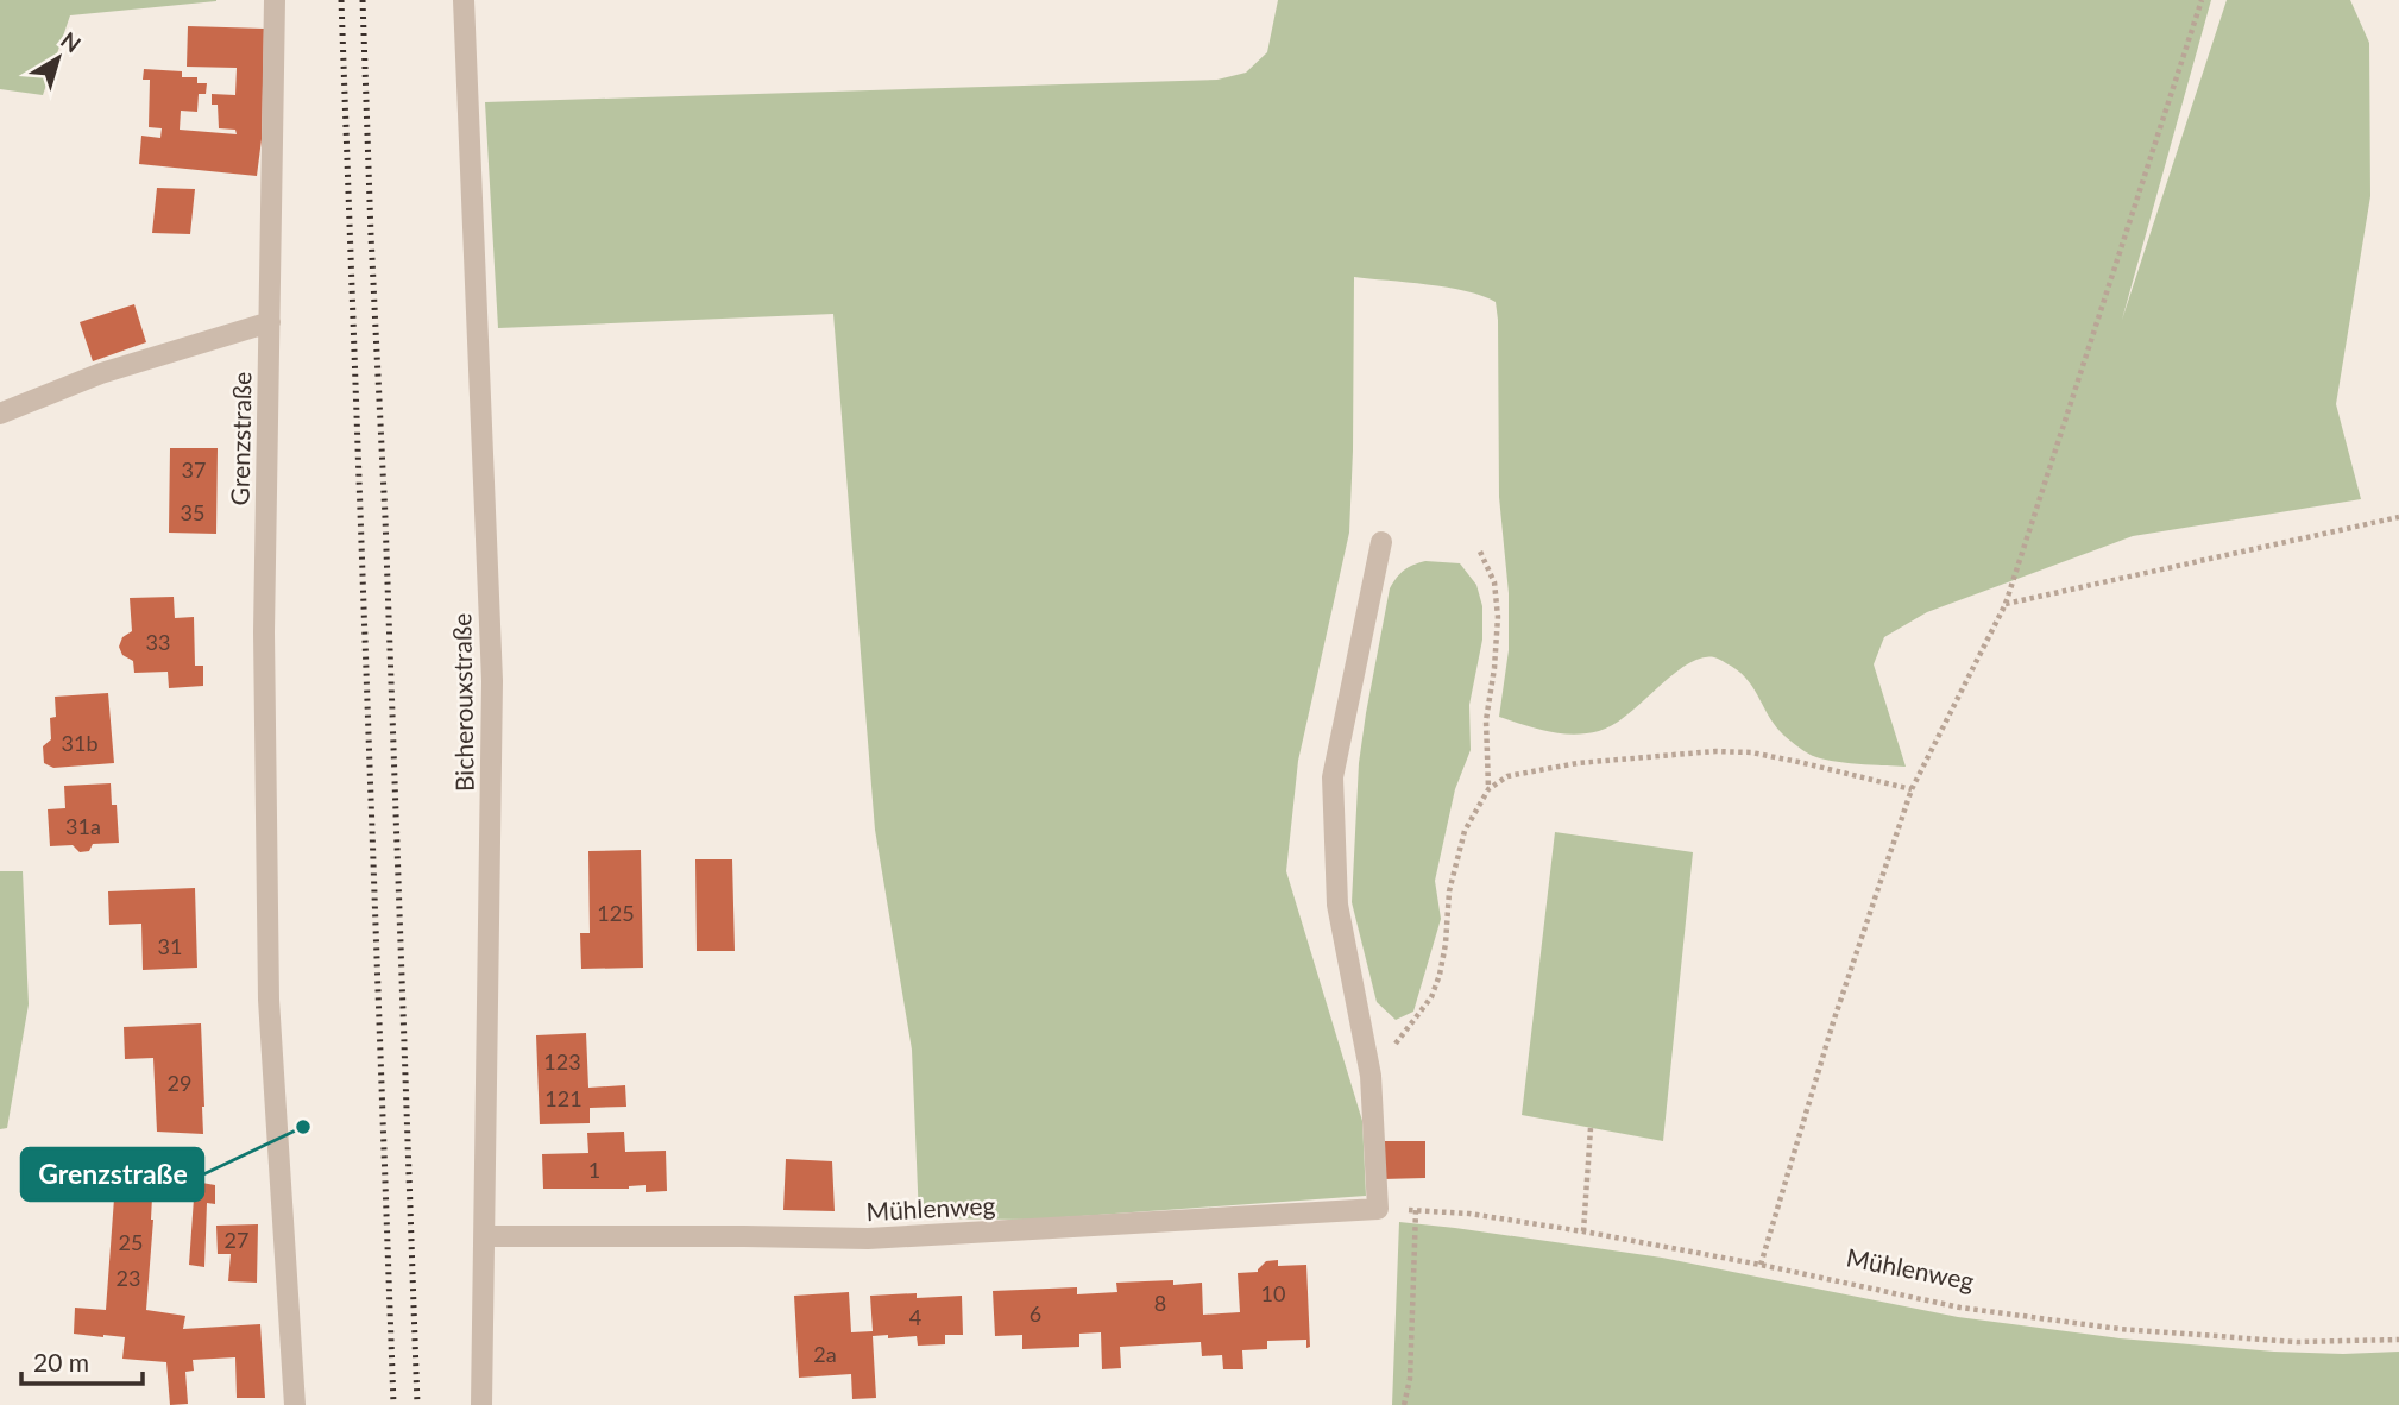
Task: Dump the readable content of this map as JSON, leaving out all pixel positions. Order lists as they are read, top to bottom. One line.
{"streets":{"street":["Grenzstraße","Bicherouxstraße","Mühlenweg"]},"crossings":[["Bicherouxstraße","Mühlenweg"]],"places":["Grenzstraße"],"house_numbers":["37","35","33","31b","31a","125","31","123","29","121","1","27","25","23","10","8","6","4","2a"],"scale_bar":"20 m","north":"top right"}
